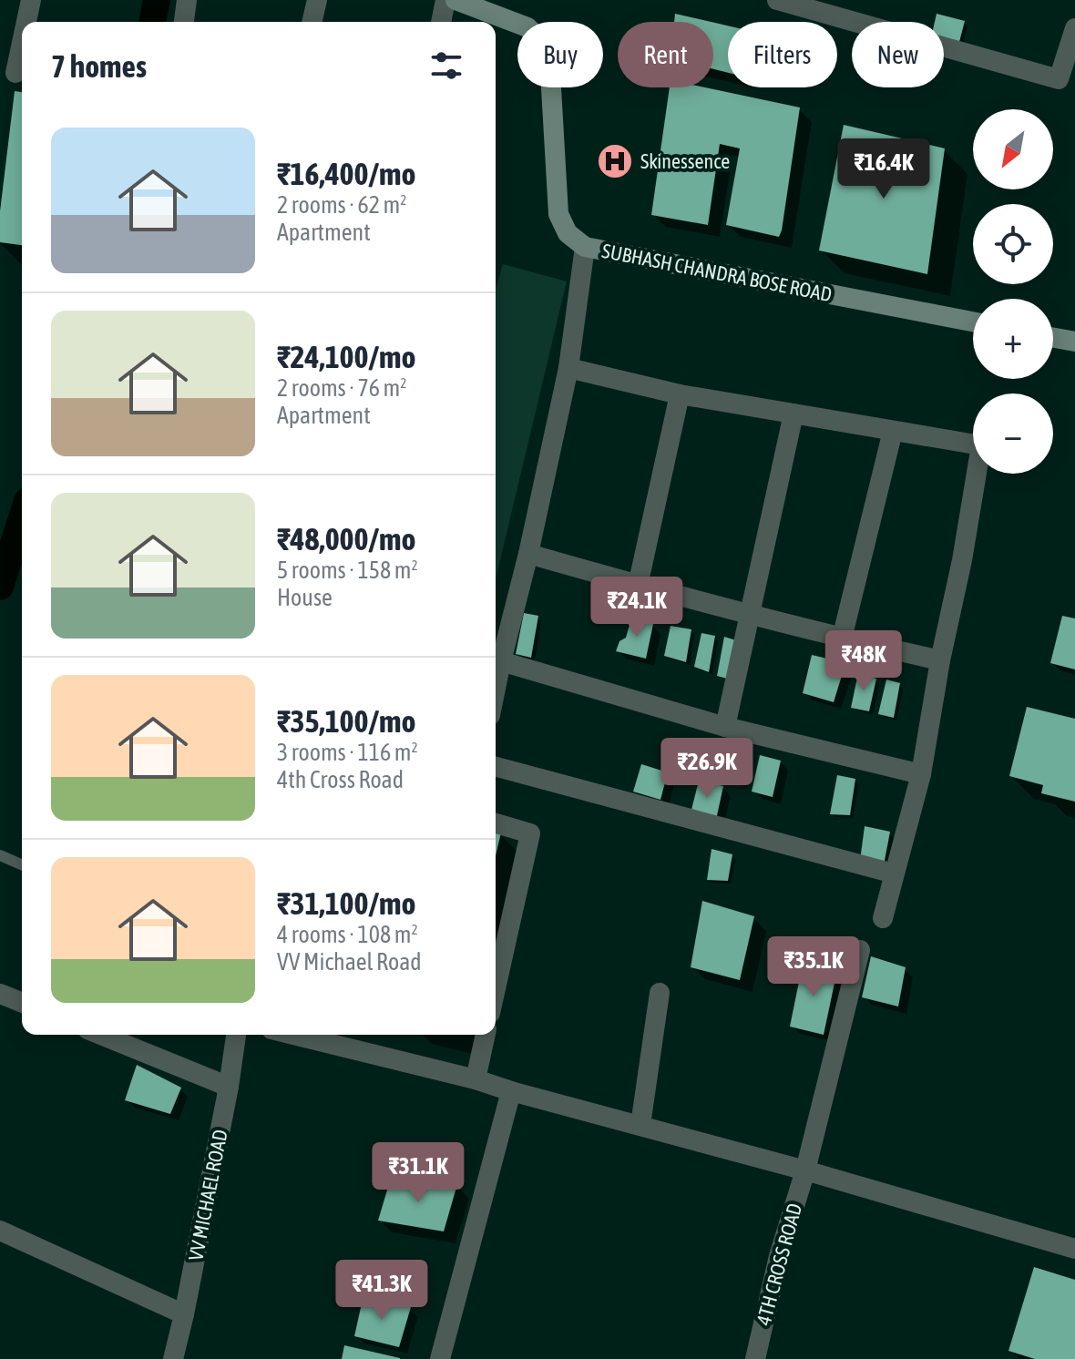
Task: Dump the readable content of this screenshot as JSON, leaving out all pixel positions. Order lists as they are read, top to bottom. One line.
{"streets":{"main road":["SUBHASH CHANDRA BOSE ROAD"],"street":["VV MICHAEL ROAD","4TH CROSS ROAD"]},"places":{"hospital":["Skinessence"]},"north":"bottom left","page":{"chip":["Buy","Rent","Filters","New"],"heading":"7 homes","map_buttons":["+","−"],"list":[{"name":"₹16,400/mo","note":"2 rooms · 62 m² · Apartment"},{"name":"₹24,100/mo","note":"2 rooms · 76 m² · Apartment"},{"name":"₹48,000/mo","note":"5 rooms · 158 m² · House"},{"name":"₹35,100/mo","note":"3 rooms · 116 m² · 4th Cross Road"},{"name":"₹31,100/mo","note":"4 rooms · 108 m² · VV Michael Road"}],"price":["₹16.4K","₹24.1K","₹48K","₹26.9K","₹35.1K","₹31.1K","₹41.3K"]}}
